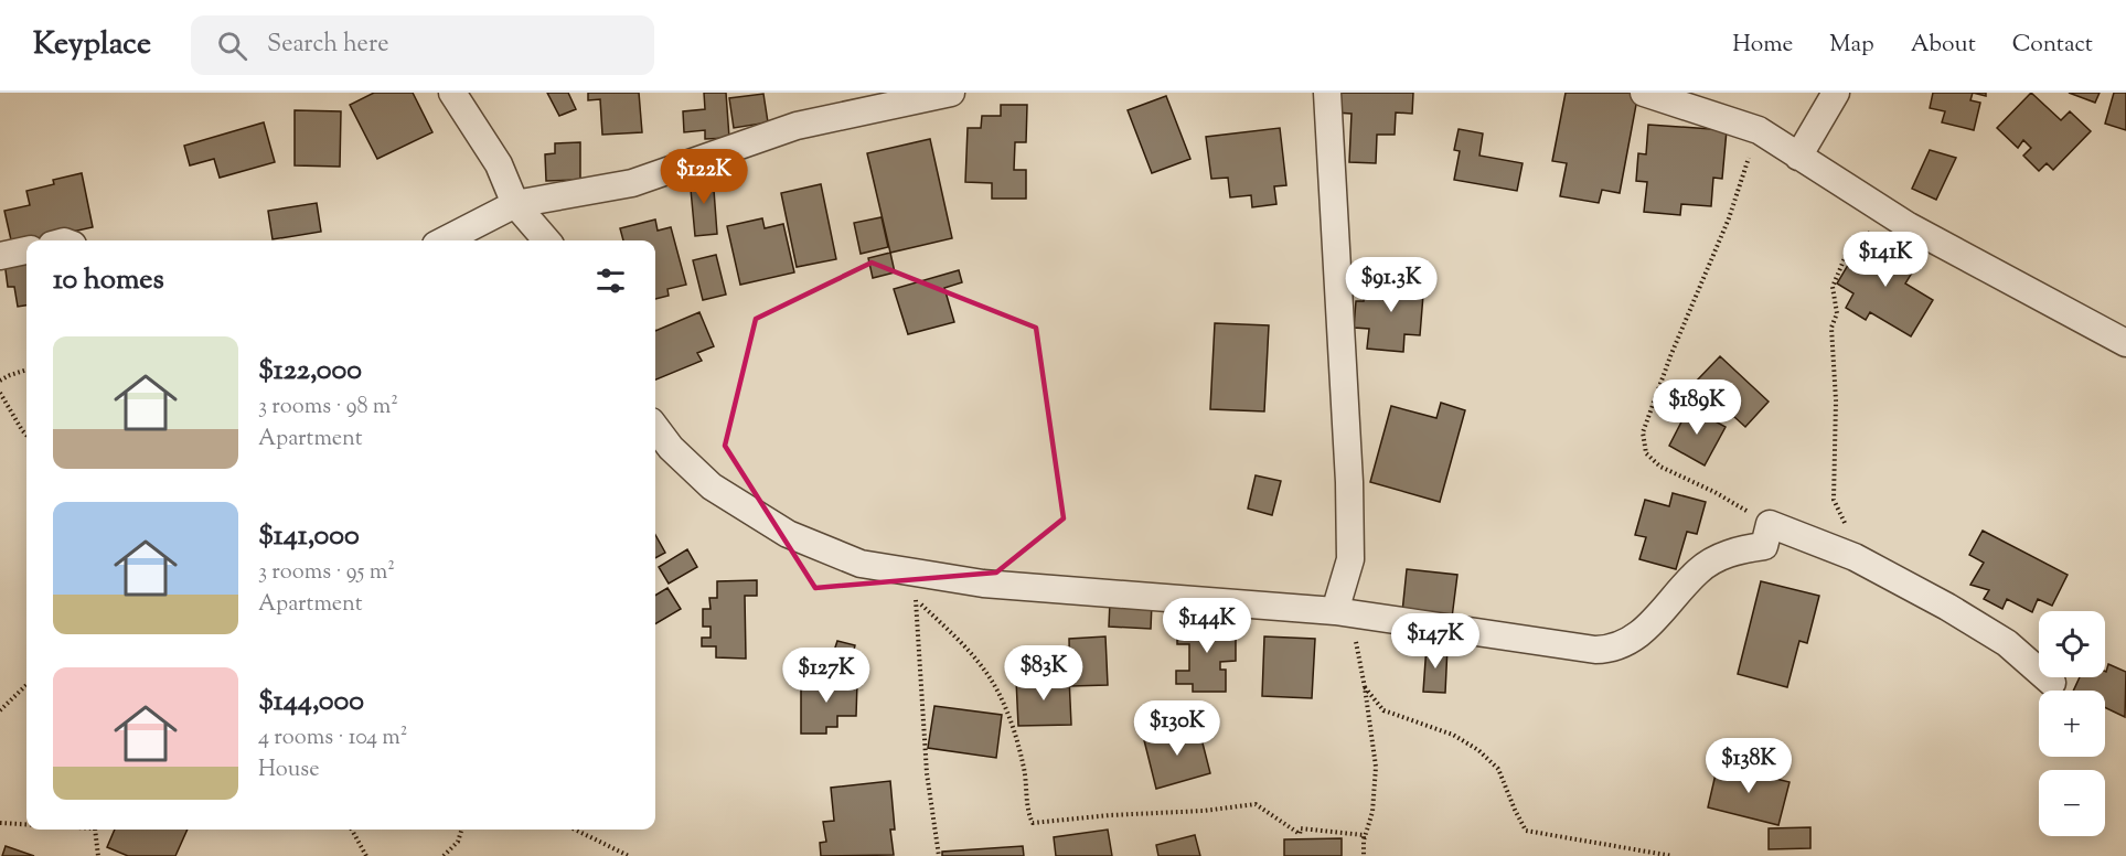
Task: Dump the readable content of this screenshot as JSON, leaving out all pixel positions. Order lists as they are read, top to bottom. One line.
{"page":{"header":"Keyplace","search":"Search here","nav":["Home","Map","About","Contact"],"price":["$122K","$141K","$91.3K","$189K","$144K","$147K","$83K","$127K","$130K","$138K"],"heading":"10 homes","list":[{"name":"$122,000","note":"3 rooms · 98 m² · Apartment"},{"name":"$141,000","note":"3 rooms · 95 m² · Apartment"},{"name":"$144,000","note":"4 rooms · 104 m² · House"}],"map_buttons":["+","−"]}}
